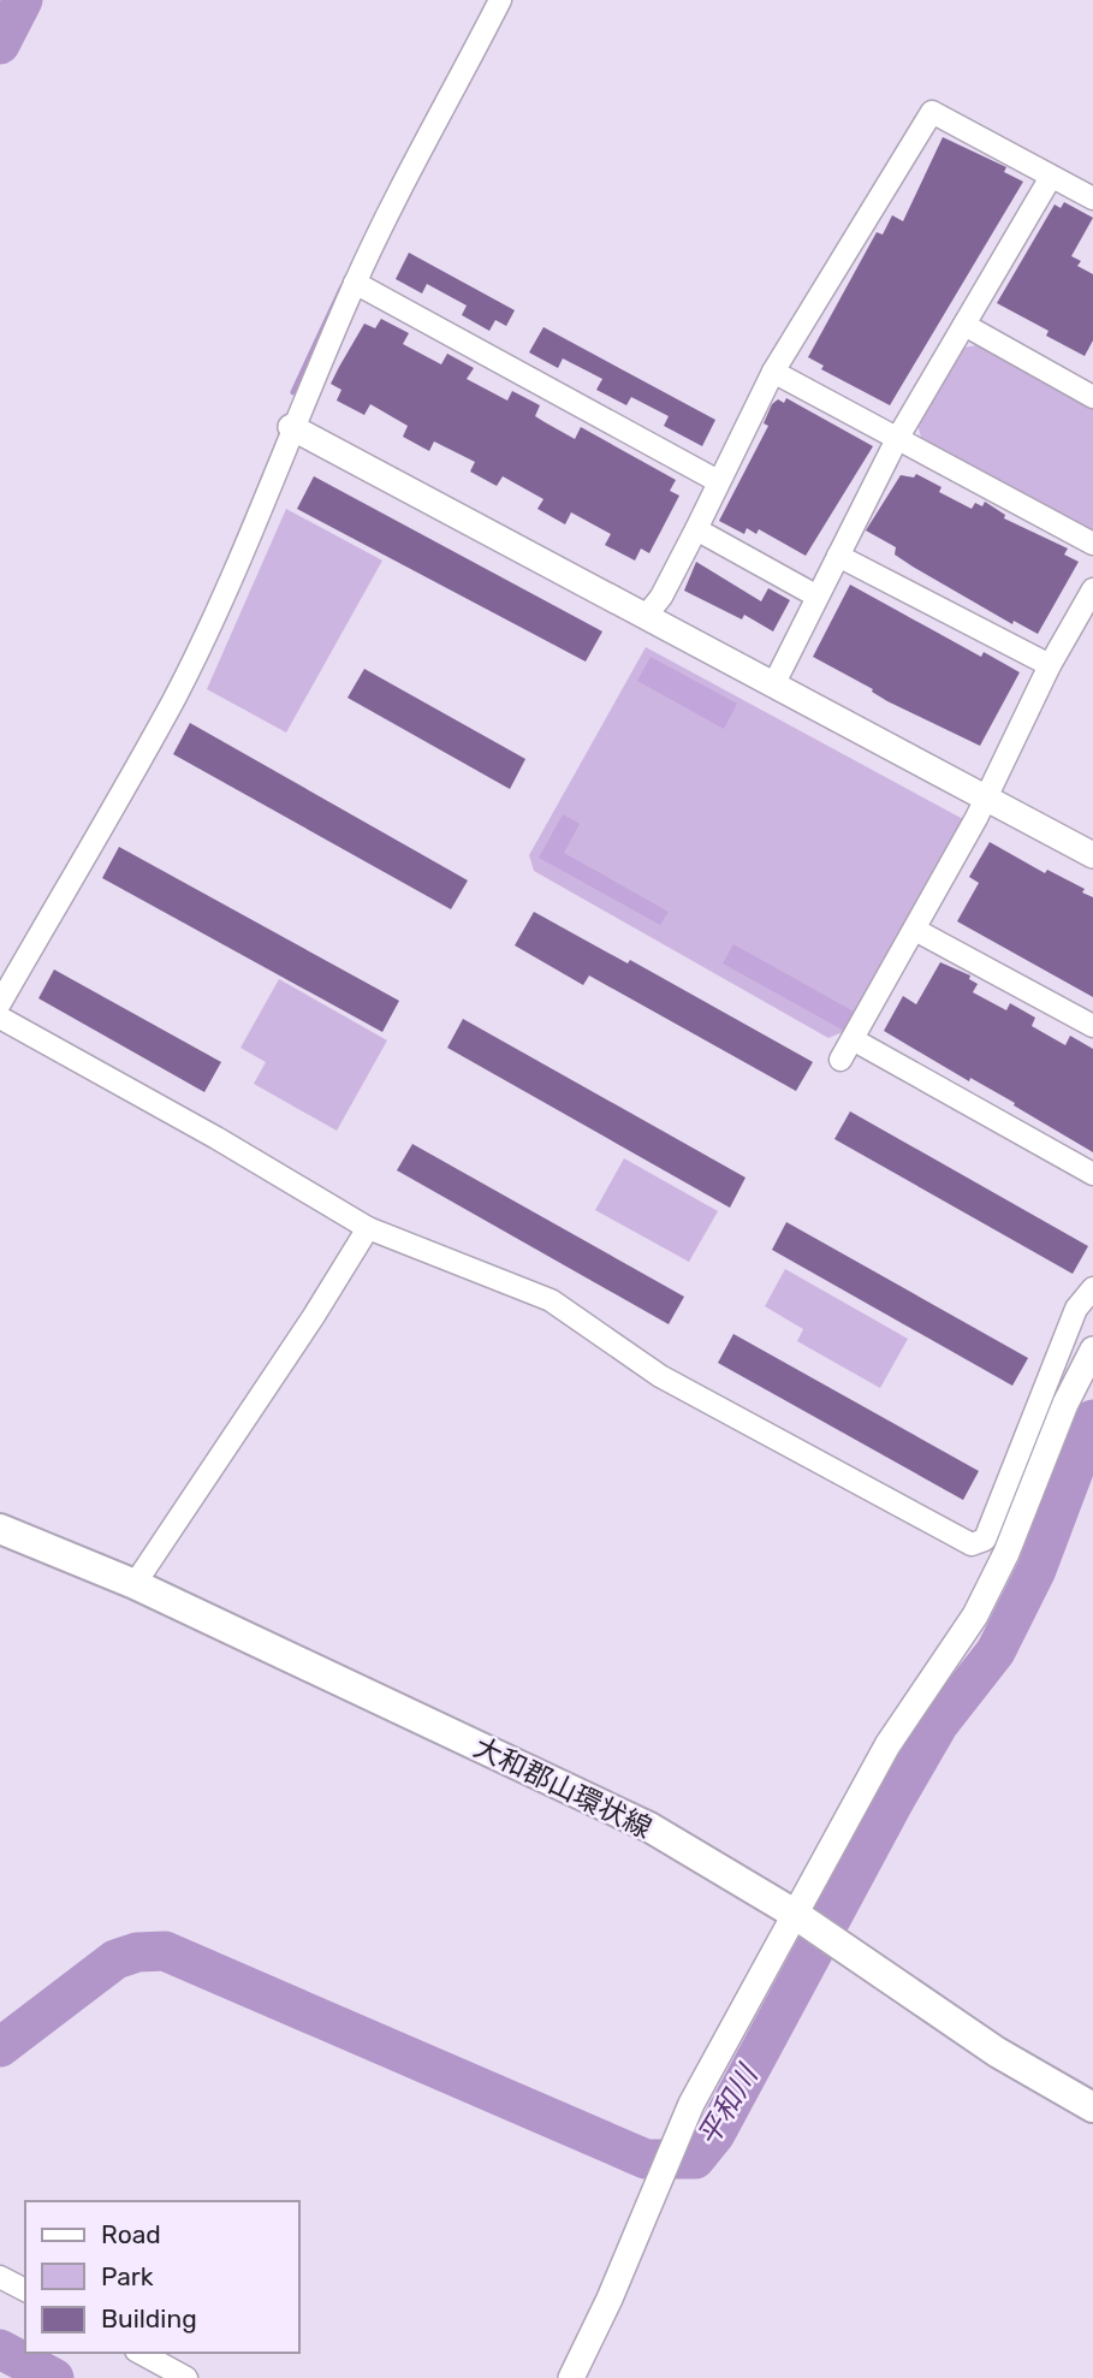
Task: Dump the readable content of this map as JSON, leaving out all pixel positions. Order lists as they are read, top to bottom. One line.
{"streets":{"main road":["大和郡山環状線"]},"water":["平和川"],"legend":["Road","Park","Building"]}
